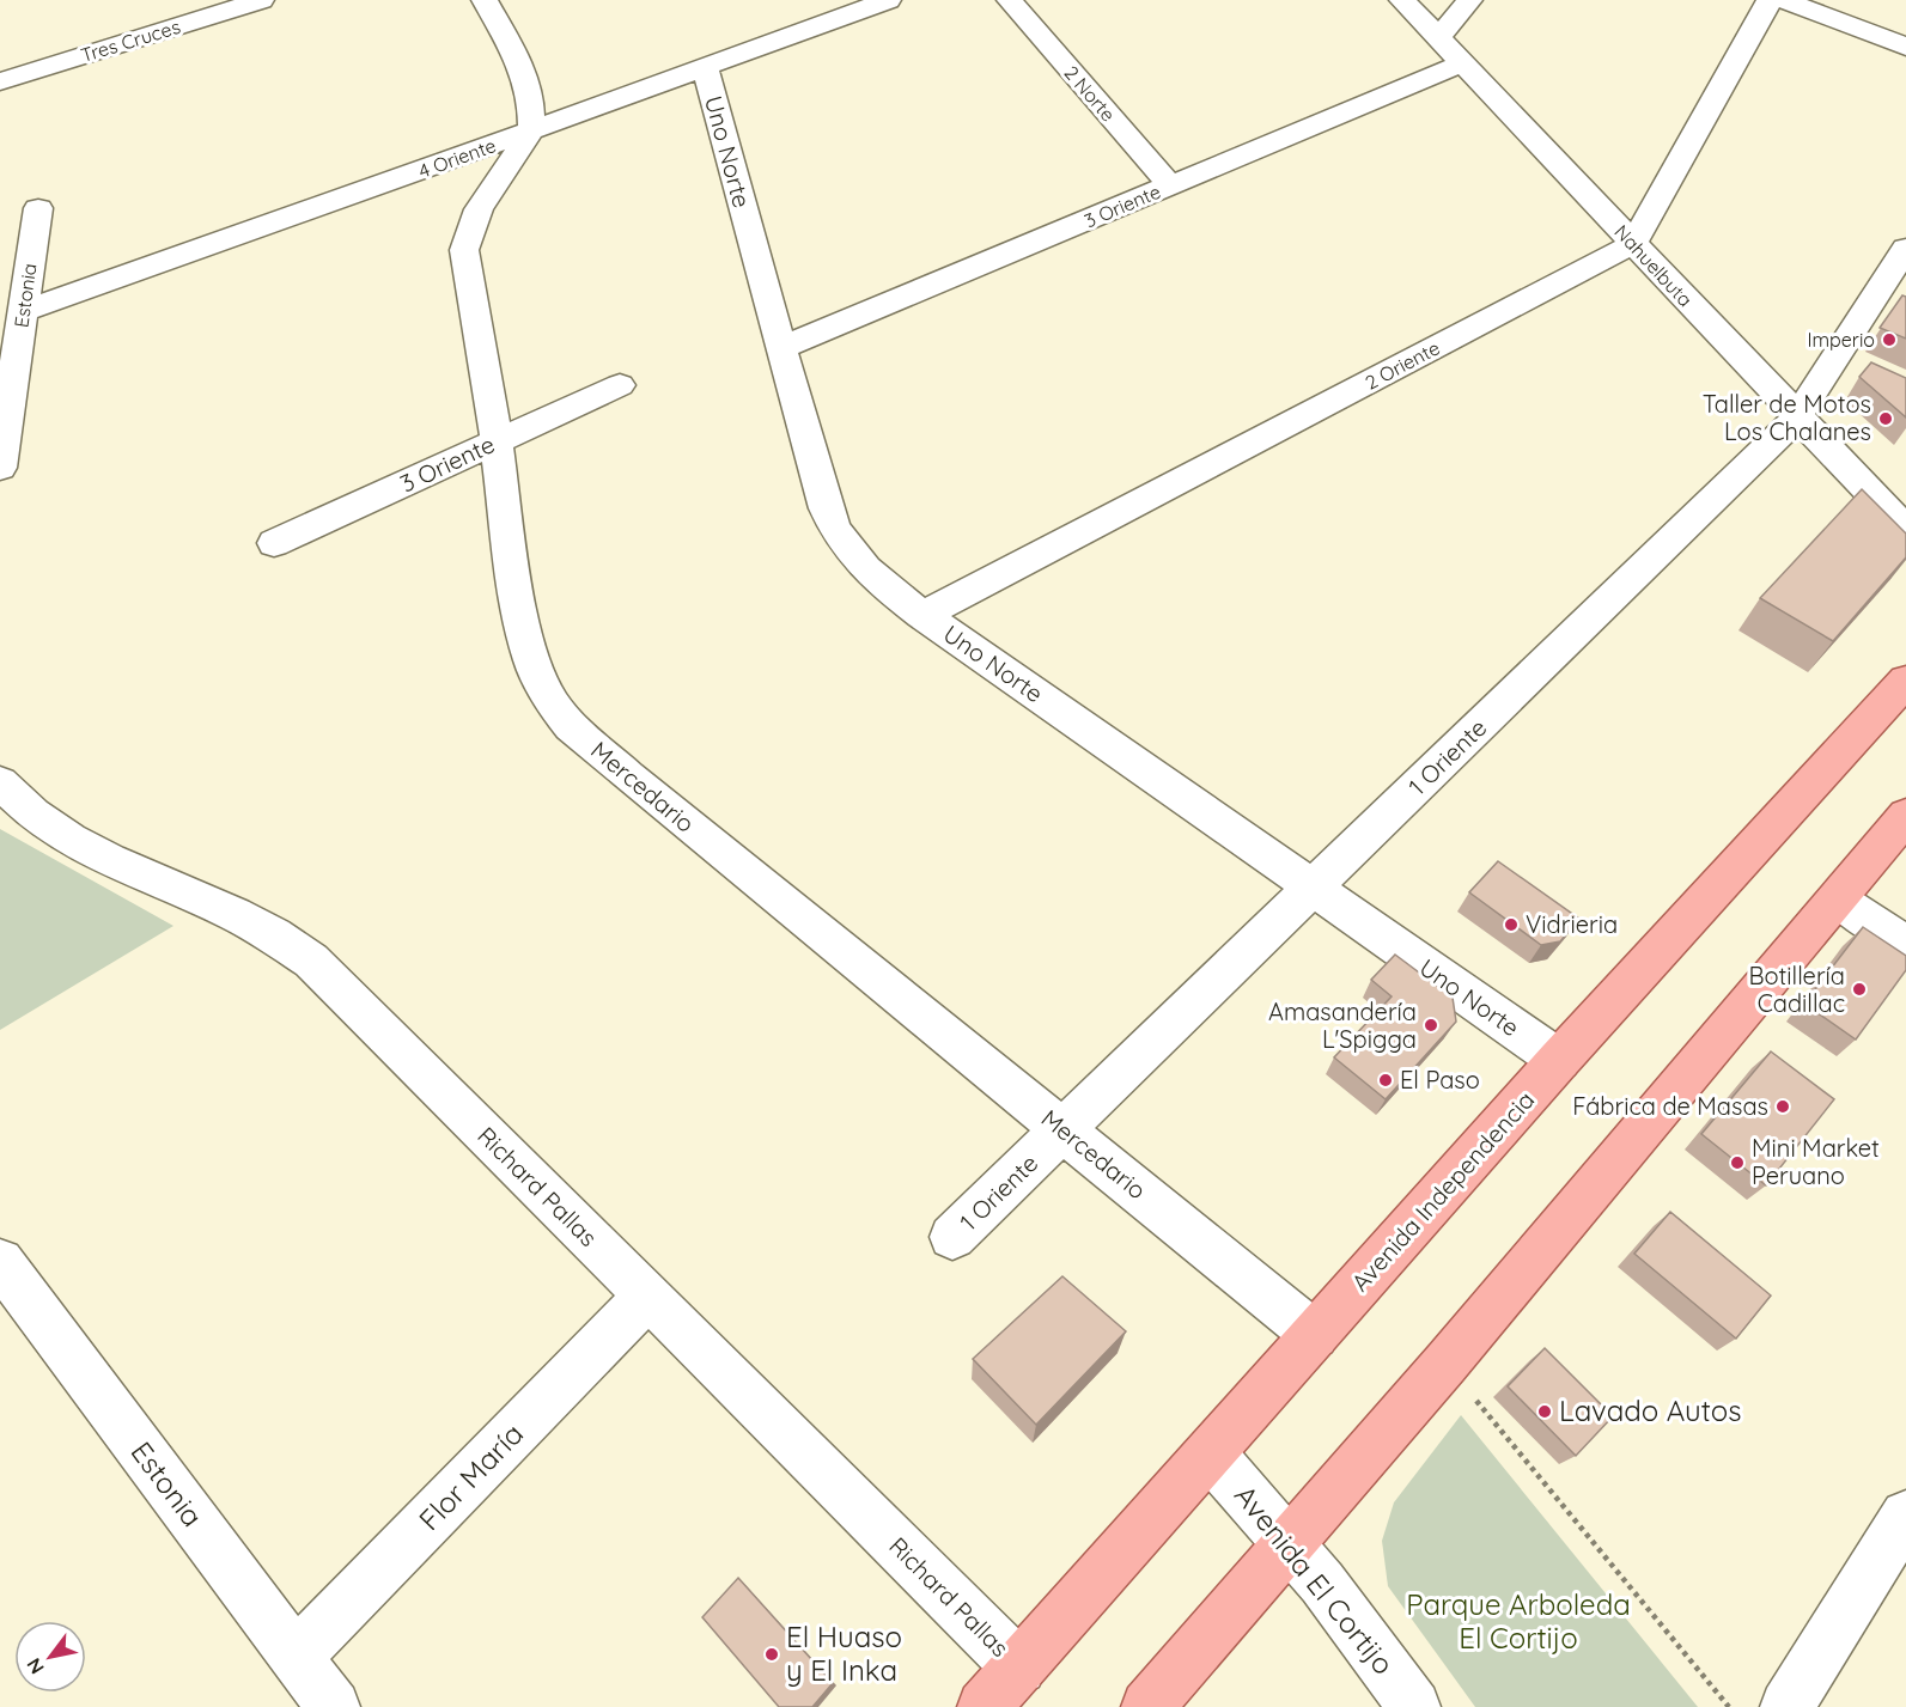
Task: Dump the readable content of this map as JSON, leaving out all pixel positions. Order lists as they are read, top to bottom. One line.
{"streets":{"main road":["Avenida Independencia"],"street":["Tres Cruces","2 Norte","Uno Norte","4 Oriente","3 Oriente","Nahuelbuta","Estonia","2 Oriente","1 Oriente","Mercedario","Richard Pallas","Flor María","Avenida El Cortijo"]},"crossings":[["2 Norte","3 Oriente"],["Uno Norte","4 Oriente"],["Uno Norte","3 Oriente"],["Uno Norte","2 Oriente"],["Uno Norte","1 Oriente"],["Uno Norte","Avenida Independencia"],["4 Oriente","Estonia"],["4 Oriente","Mercedario"],["3 Oriente","Nahuelbuta"],["3 Oriente","Mercedario"],["Nahuelbuta","2 Oriente"],["Nahuelbuta","1 Oriente"],["Estonia","Flor María"],["1 Oriente","Mercedario"],["Mercedario","Avenida Independencia"],["Richard Pallas","Avenida Independencia"],["Richard Pallas","Flor María"],["Avenida Independencia","Avenida El Cortijo"]],"parks":["Parque Arboleda El Cortijo"],"places":["Imperio","Taller de Motos Los Chalanes","Vidrieria","Botillería Cadillac","Amasandería L'Spigga","El Paso","Fábrica de Masas","Mini Market Peruano","Lavado Autos","El Huaso y El Inka"],"north":"bottom left"}
